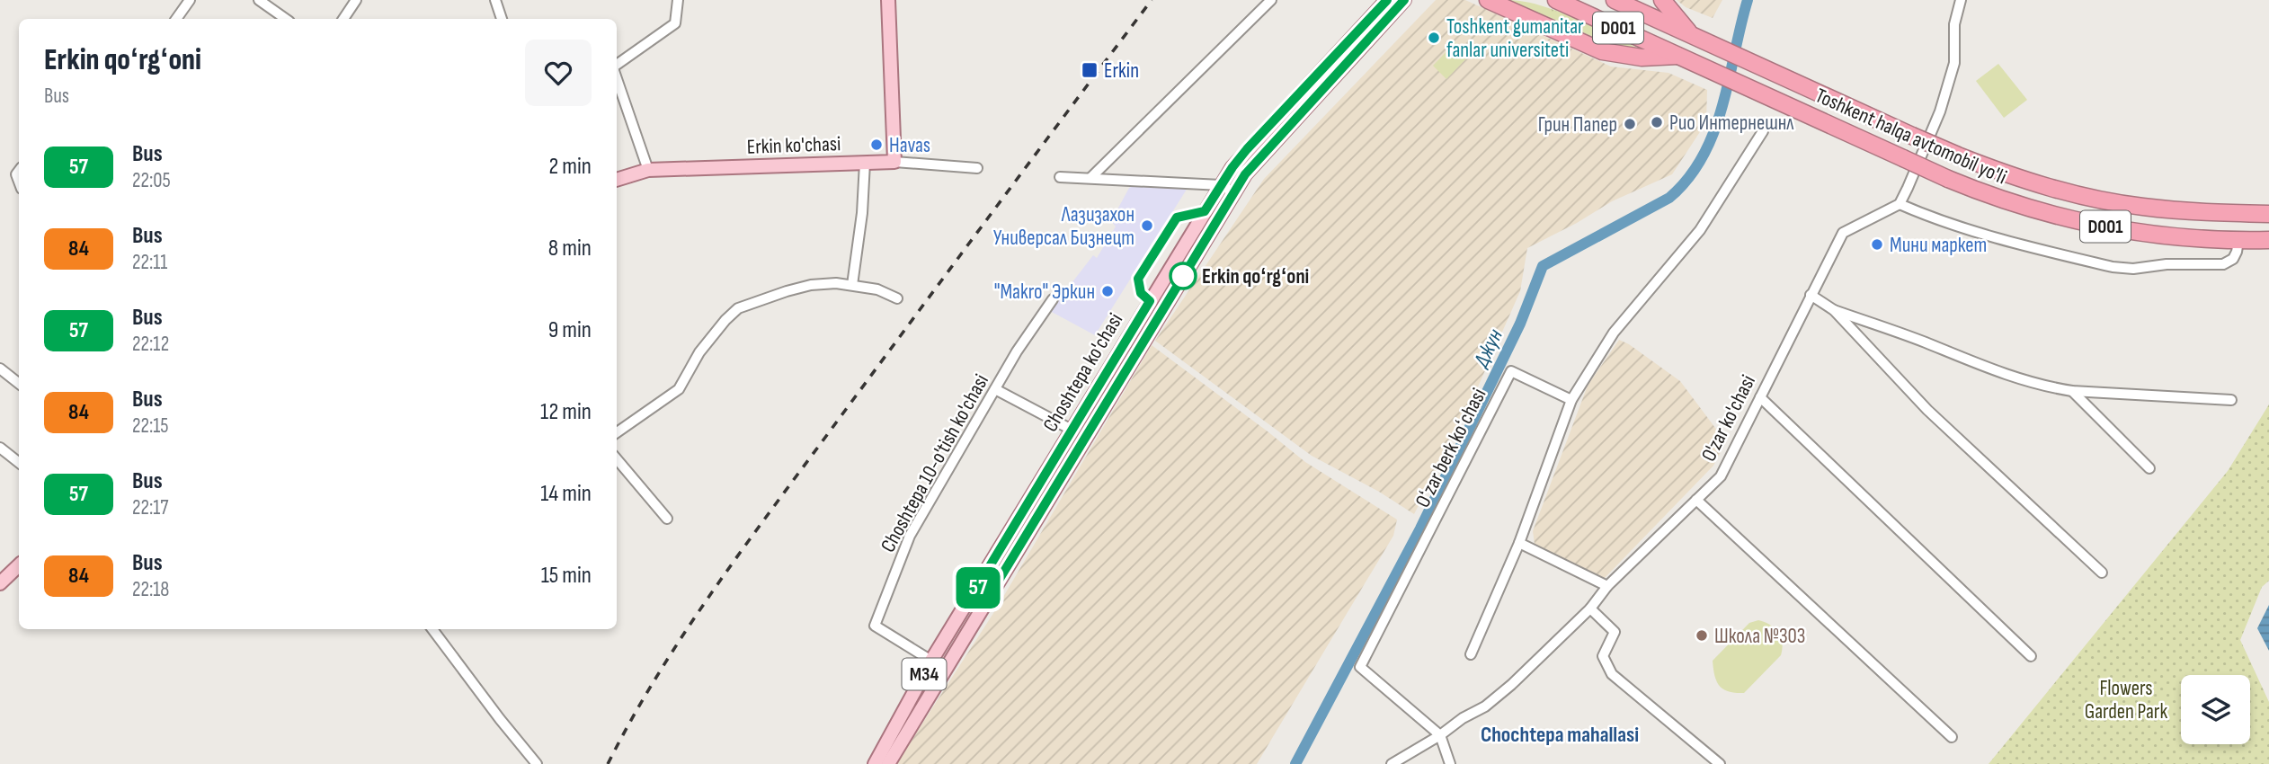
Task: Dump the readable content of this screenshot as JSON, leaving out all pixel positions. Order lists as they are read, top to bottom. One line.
{"streets":{"highway":["D001","Toshkent halqa avtomobil yo'li"],"main road":["Erkin ko'chasi","Choshtepa ko'chasi","M34"],"street":["O'zar ko'chasi","Oʻzar berk koʻchasi","Choshtepa 10-o'tish ko'chasi"]},"crossings":[["Choshtepa ko'chasi","Choshtepa 10-o'tish ko'chasi"],["O'zar ko'chasi","Oʻzar berk koʻchasi"]],"districts":["Chochtepa mahallasi"],"water":["Джун"],"parks":["Flowers Garden Park"],"places":{"other":["Toshkent gumanitar fanlar universiteti","Рио Интернешнл","Грин Папер","Havas","Лазизахон Универсал Бизнецт","Мини маркет","Erkin qoʻrgʻoni","\"Makro\" Эркин","Школа №303"],"transit":["Erkin"]},"lines":["bus line 57"],"page":{"on_map":"57","heading":["Erkin qoʻrgʻoni","Bus"],"list":[{"mark":"57","name":"Bus","note":"22:05","value":"2 min"},{"mark":"84","name":"Bus","note":"22:11","value":"8 min"},{"mark":"57","name":"Bus","note":"22:12","value":"9 min"},{"mark":"84","name":"Bus","note":"22:15","value":"12 min"},{"mark":"57","name":"Bus","note":"22:17","value":"14 min"},{"mark":"84","name":"Bus","note":"22:18","value":"15 min"}]}}
